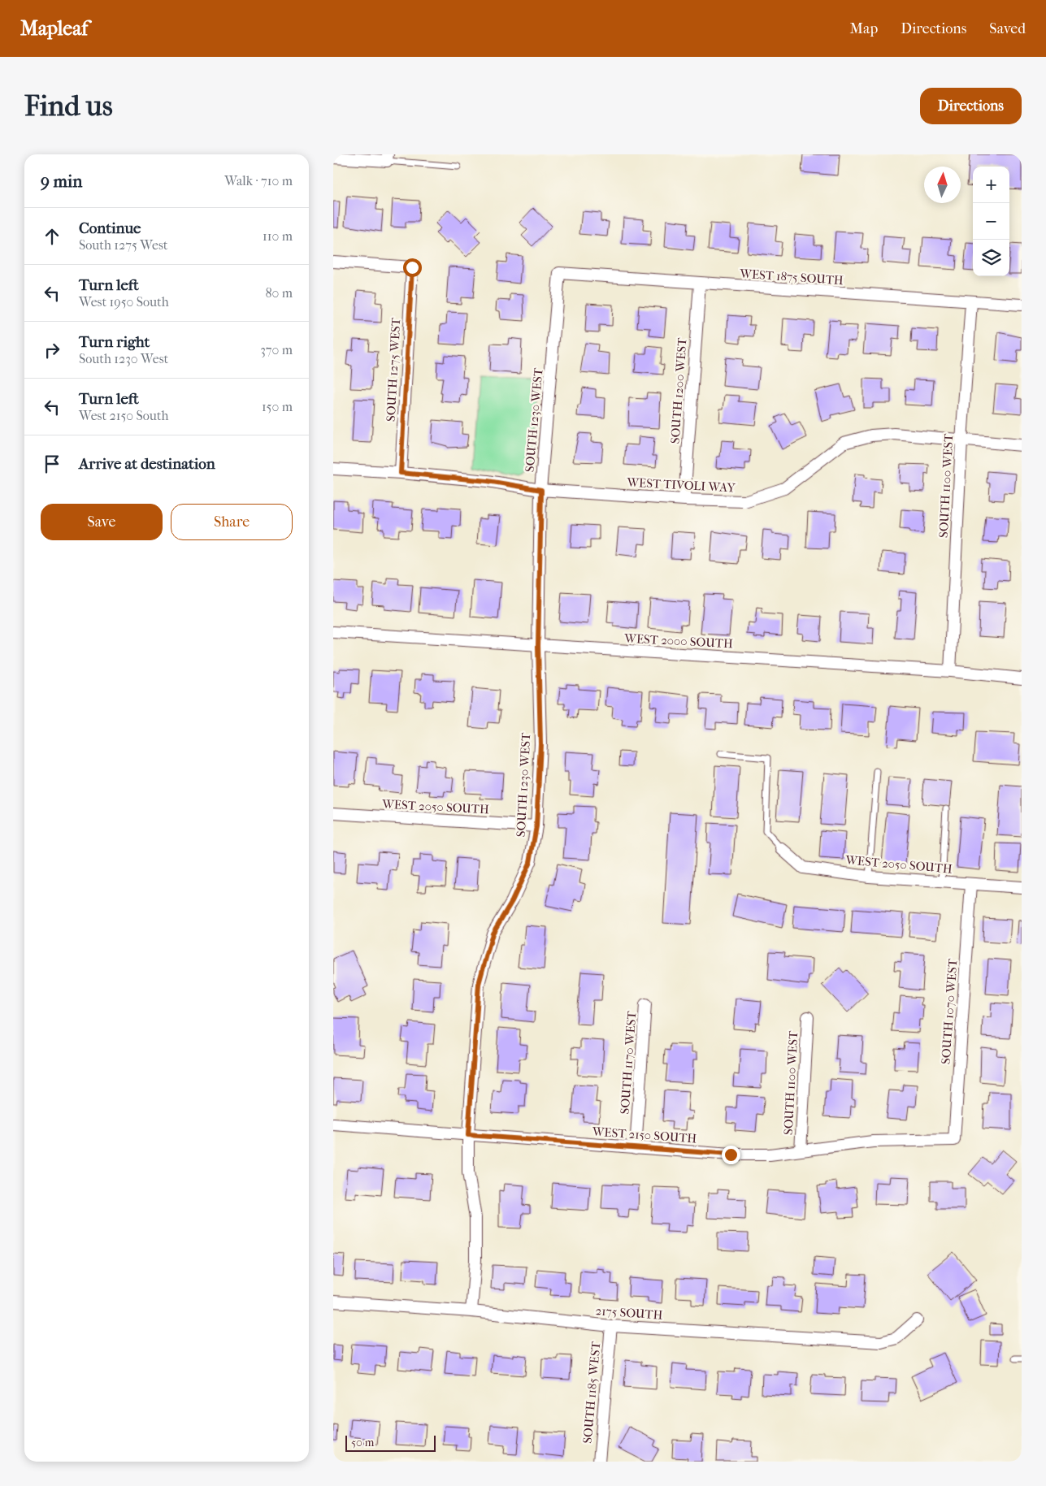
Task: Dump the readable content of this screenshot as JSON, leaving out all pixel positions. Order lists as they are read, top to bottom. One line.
{"streets":{"street":["WEST 1875 SOUTH","SOUTH 1275 WEST","SOUTH 1200 WEST","SOUTH 1230 WEST","WEST TIVOLI WAY","SOUTH 1100 WEST","WEST 2000 SOUTH","WEST 2050 SOUTH","SOUTH 1070 WEST","SOUTH 1170 WEST","WEST 2150 SOUTH","2175 SOUTH","SOUTH 1185 WEST"]},"crossings":[["WEST 1875 SOUTH","SOUTH 1200 WEST"],["WEST 1875 SOUTH","SOUTH 1230 WEST"],["WEST 1875 SOUTH","SOUTH 1100 WEST"],["SOUTH 1275 WEST","WEST TIVOLI WAY"],["SOUTH 1200 WEST","WEST TIVOLI WAY"],["SOUTH 1230 WEST","WEST TIVOLI WAY"],["SOUTH 1230 WEST","WEST 2000 SOUTH"],["SOUTH 1230 WEST","WEST 2050 SOUTH"],["SOUTH 1230 WEST","WEST 2150 SOUTH"],["SOUTH 1230 WEST","2175 SOUTH"],["WEST TIVOLI WAY","SOUTH 1100 WEST"],["SOUTH 1100 WEST","WEST 2000 SOUTH"],["SOUTH 1100 WEST","WEST 2150 SOUTH"],["WEST 2050 SOUTH","SOUTH 1070 WEST"],["SOUTH 1070 WEST","WEST 2150 SOUTH"],["SOUTH 1170 WEST","WEST 2150 SOUTH"],["2175 SOUTH","SOUTH 1185 WEST"]],"scale_bar":"50 m","north":"top","page":{"header":"Mapleaf","nav":["Map","Directions","Saved"],"buttons":["Directions",["Save","Share"]],"title":"Find us","heading":["9 min","Walk · 710 m"],"map_buttons":["+","−"],"list":[["Continue","South 1275 West","110 m"],["Turn left","West 1950 South","80 m"],["Turn right","South 1230 West","370 m"],["Turn left","West 2150 South","150 m"],"Arrive at destination"],"scale":"50 m"}}
